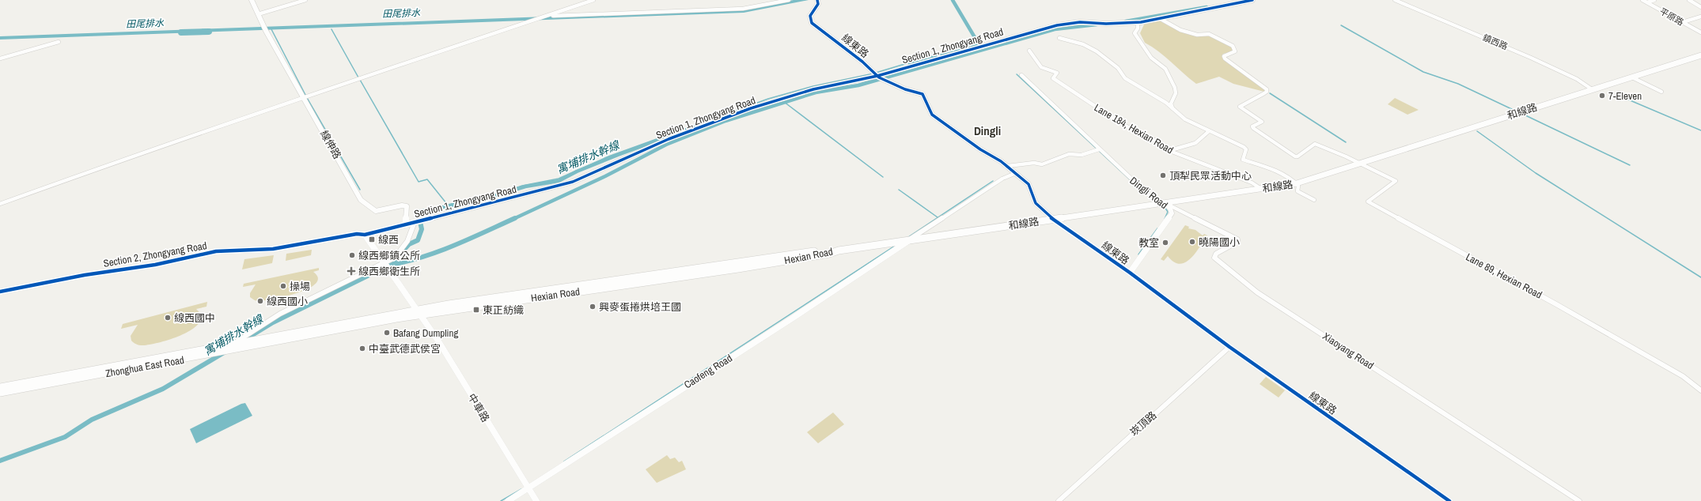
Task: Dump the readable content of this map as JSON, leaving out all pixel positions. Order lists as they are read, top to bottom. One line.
{"streets":{"main road":["和線路","Hexian Road","Zhonghua East Road"],"street":["平原路","鎮西路","線東路","Section 1, Zhongyang Road","Lane 184, Hexian Road","線伸路","Dingli Road","Section 2, Zhongyang Road","Lane 89, Hexian Road","Xiaoyang Road","Caofeng Road","中車路","崁頂路"]},"crossings":[["鎮西路","和線路"],["線東路","Section 1, Zhongyang Road"],["線東路","和線路"],["線東路","Dingli Road"],["線東路","崁頂路"],["Section 1, Zhongyang Road","線伸路"],["Section 1, Zhongyang Road","Section 2, Zhongyang Road"],["和線路","Lane 184, Hexian Road"],["和線路","Dingli Road"],["和線路","Hexian Road"],["和線路","Lane 89, Hexian Road"],["和線路","Xiaoyang Road"],["和線路","Caofeng Road"],["線伸路","Section 2, Zhongyang Road"],["Dingli Road","Xiaoyang Road"],["Hexian Road","Zhonghua East Road"],["Hexian Road","中車路"],["Zhonghua East Road","中車路"],["Caofeng Road","中車路"]],"districts":["Dingli"],"water":["田尾排水","寓埔排水幹線"],"places":{"other":["7-Eleven","頂犁民眾活動中心","曉陽國小","教室","線西鄉鎮公所","操場","線西國小","興麥蛋捲烘培王國","線西國中","Bafang Dumpling","中臺武德武侯宮"],"transit":["線西","東正紡織"],"health":["線西鄉衛生所"]}}
